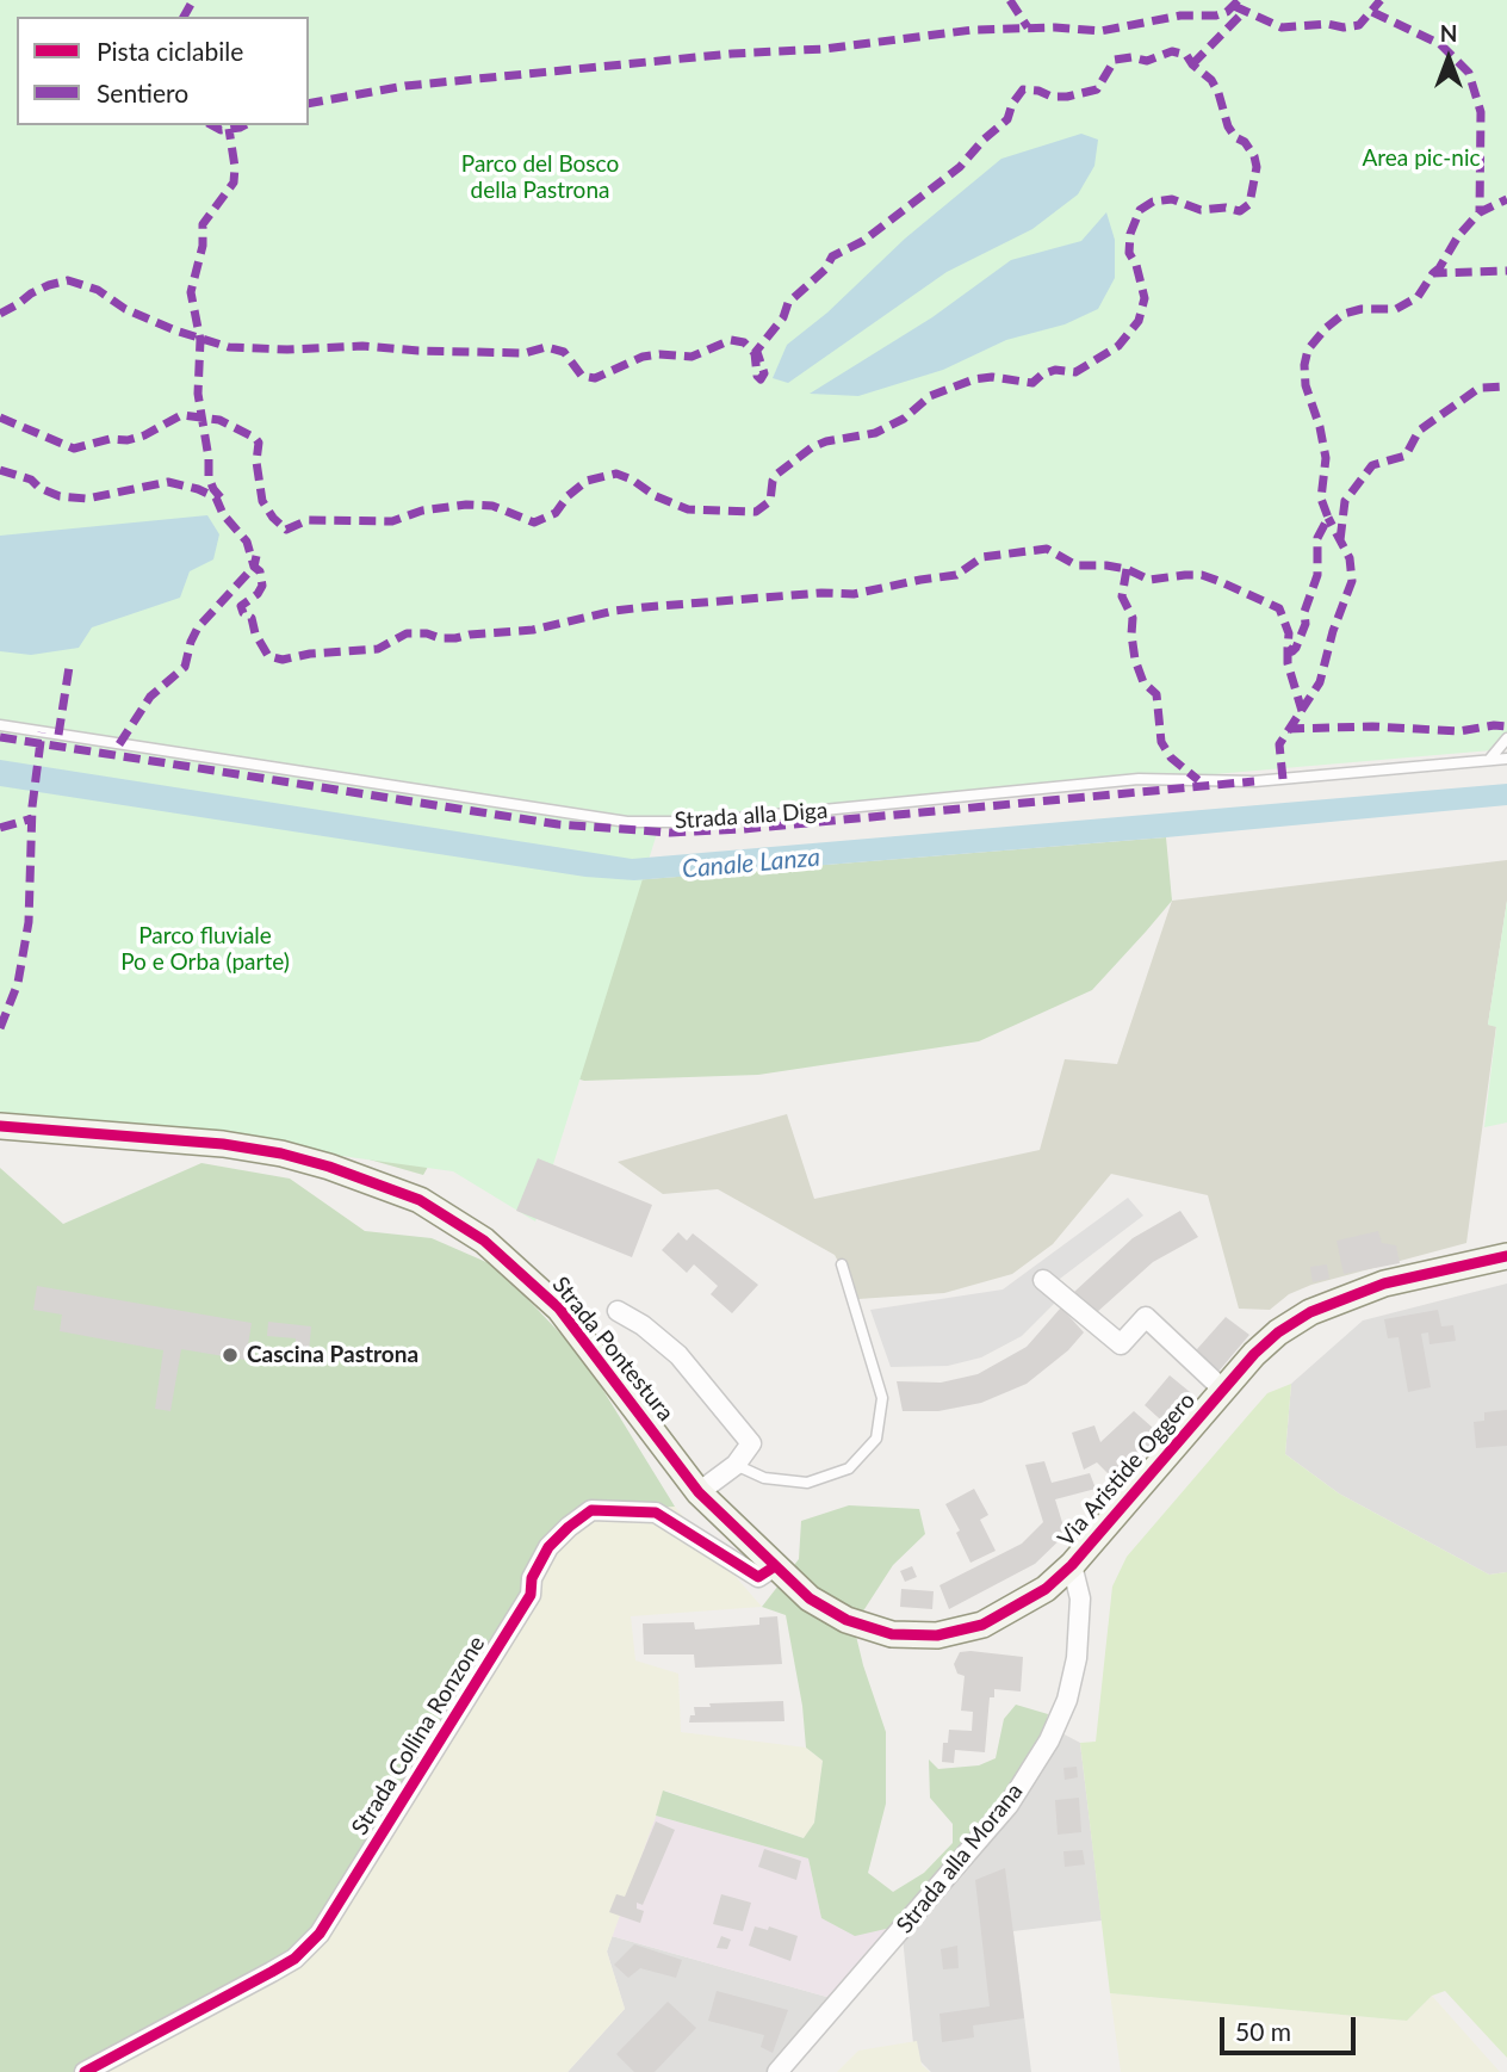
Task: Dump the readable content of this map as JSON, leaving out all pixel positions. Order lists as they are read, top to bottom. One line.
{"streets":{"main road":["Strada Pontestura","Via Aristide Oggero"],"street":["Strada Collina Ronzone","Strada alla Morana"],"lane":["Strada alla Diga"]},"crossings":[["Strada Pontestura","Via Aristide Oggero"],["Strada Pontestura","Strada Collina Ronzone"],["Via Aristide Oggero","Strada Collina Ronzone"],["Via Aristide Oggero","Strada alla Morana"]],"water":["Canale Lanza"],"parks":["Area pic-nic","Parco del Bosco della Pastrona","Parco fluviale Po e Orba (parte)"],"places":["Cascina Pastrona"],"legend":["Pista ciclabile","Sentiero"],"scale_bar":"50 m","north":"top"}
